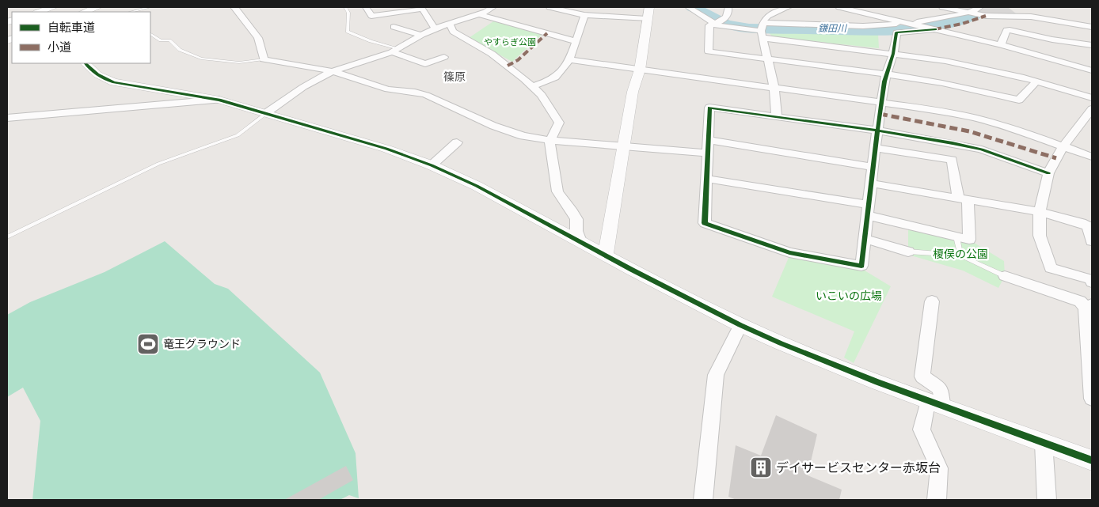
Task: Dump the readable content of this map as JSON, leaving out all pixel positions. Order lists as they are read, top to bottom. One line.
{"districts":["篠原"],"water":["鎌田川"],"parks":["やすらぎ公園","榎俣の公園","いこいの広場"],"places":{"sports":["竜王グラウンド"],"building":["デイサービスセンター赤坂台"]},"legend":["自転車道","小道"]}
